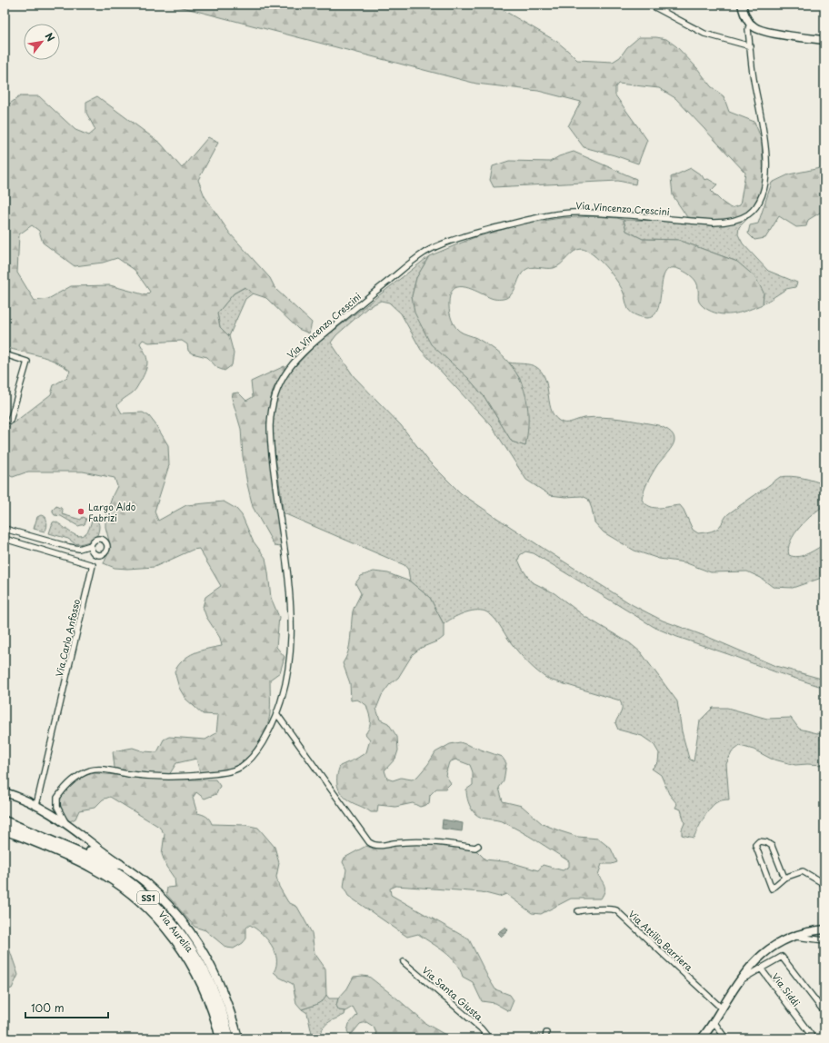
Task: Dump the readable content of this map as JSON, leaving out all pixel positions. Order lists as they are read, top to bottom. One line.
{"streets":{"highway":["SS1","Via Aurelia"],"street":["Via Vincenzo Crescini","Via Carlo Anfosso","Via Attilio Barriera","Via Siddi","Via Santa Giusta"]},"places":["Largo Aldo Fabrizi"],"scale_bar":"100 m","north":"top right"}
